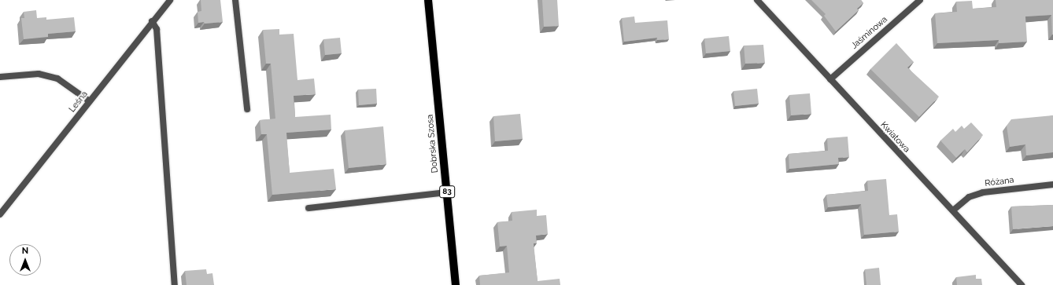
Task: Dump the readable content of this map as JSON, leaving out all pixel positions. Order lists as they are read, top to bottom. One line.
{"streets":{"main road":["Dobrska Szosa","83"],"street":["Jaśminowa","Leśna","Kwiatowa","Różana"]},"crossings":[["Jaśminowa","Kwiatowa"],["Kwiatowa","Różana"]],"north":"top"}
